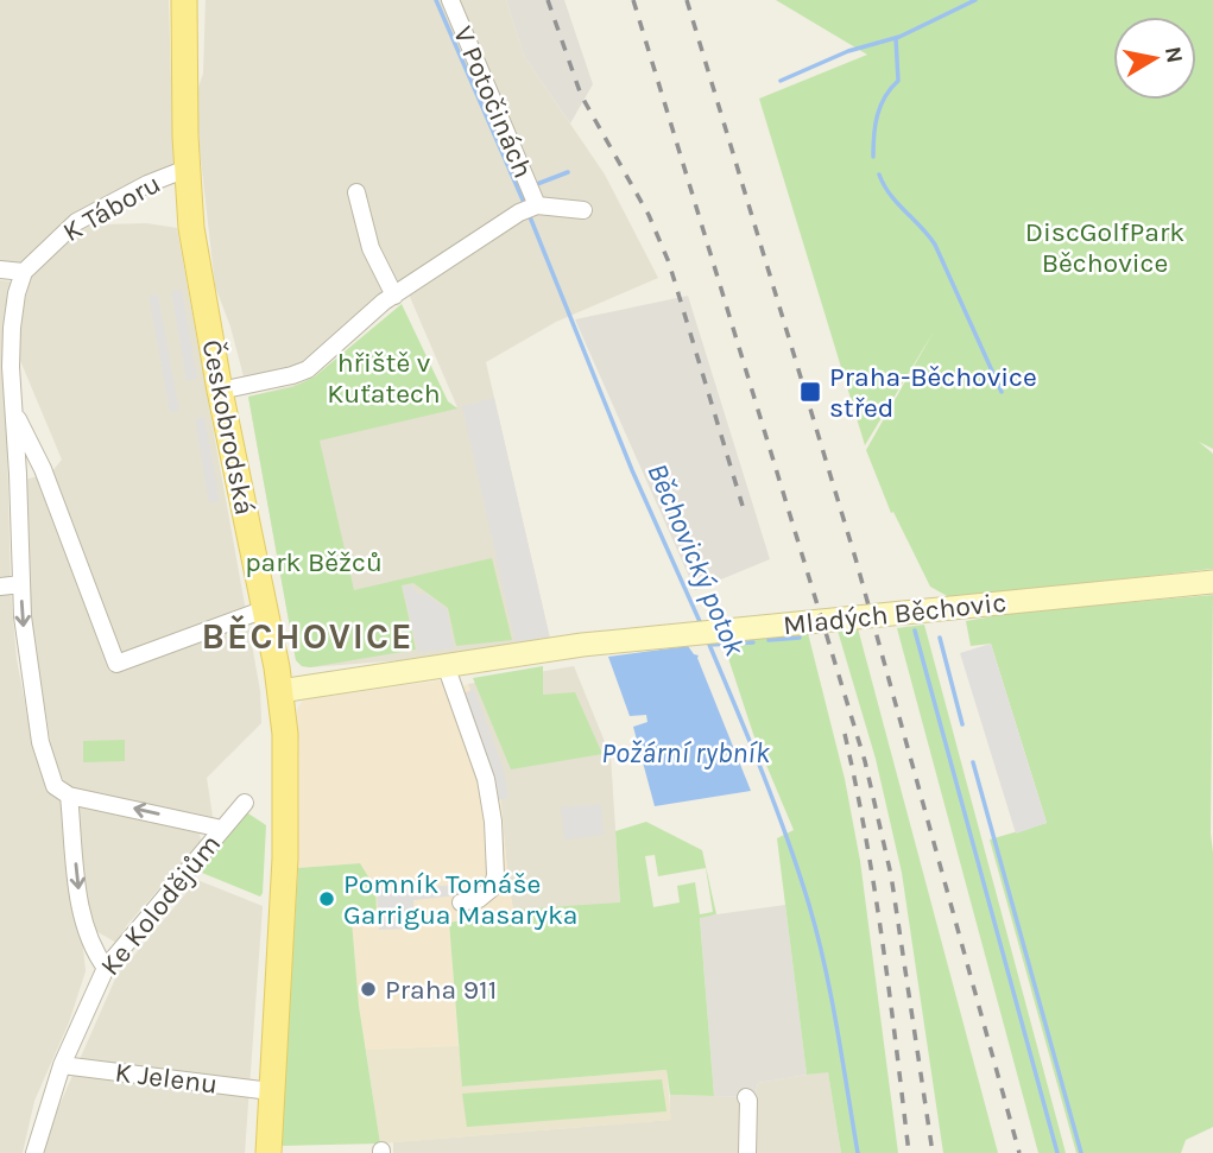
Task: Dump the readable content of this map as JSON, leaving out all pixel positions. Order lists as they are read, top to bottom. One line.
{"streets":{"main road":["Českobrodská"],"street":["V Potočinách","K Táboru","Mladých Běchovic","Ke Kolodějům","K Jelenu"]},"crossings":[["K Táboru","Českobrodská"],["Českobrodská","Mladých Běchovic"],["Českobrodská","K Jelenu"],["Ke Kolodějům","K Jelenu"]],"districts":["BĚCHOVICE"],"water":["Běchovický potok","Požární rybník"],"parks":["DiscGolfPark Běchovice","hřiště v Kuťatech","park Běžců"],"places":{"transit":["Praha-Běchovice střed"],"other":["Pomník Tomáše Garrigua Masaryka","Praha 911"]},"north":"right"}
